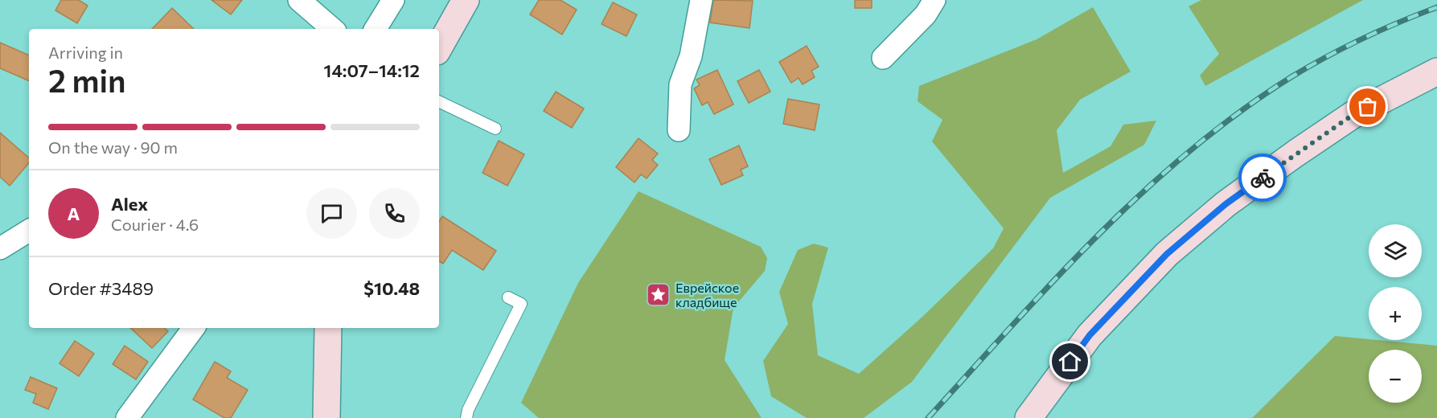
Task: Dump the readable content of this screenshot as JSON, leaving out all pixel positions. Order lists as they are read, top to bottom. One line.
{"places":{"place":["Еврейское кладбище"]},"page":{"heading":["2 min","Arriving in","14:07–14:12"],"panel":["Alex","Courier · 4.6","Order #3489","$10.48"],"bar":"On the way · 90 m","round":"A","map_buttons":["+","−"]}}
